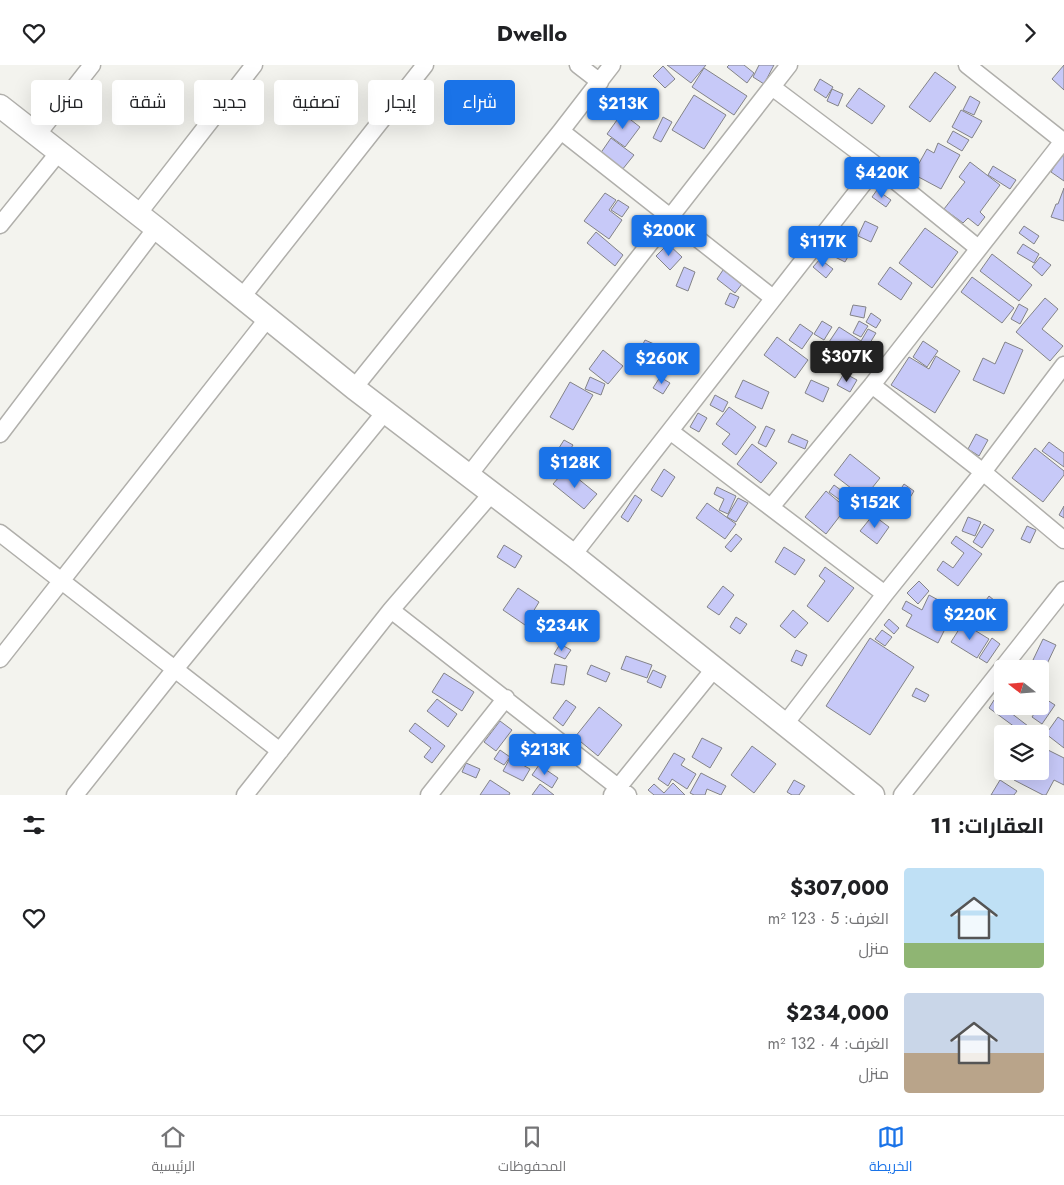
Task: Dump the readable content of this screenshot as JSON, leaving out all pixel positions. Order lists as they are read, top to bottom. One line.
{"north":"left","page":{"header":"Dwello","chip":["شراء","إيجار","تصفية","جديد","شقة","منزل"],"price":["$213K","$420K","$200K","$117K","$307K","$260K","$128K","$152K","$220K","$234K","$213K"],"heading":"العقارات: 11","list":[{"name":"$307,000","note":"الغرف: 5 · 123 m² · منزل"},{"name":"$234,000","note":"الغرف: 4 · 132 m² · منزل"}],"tabs":["الخريطة","المحفوظات","الرئيسية"]}}
